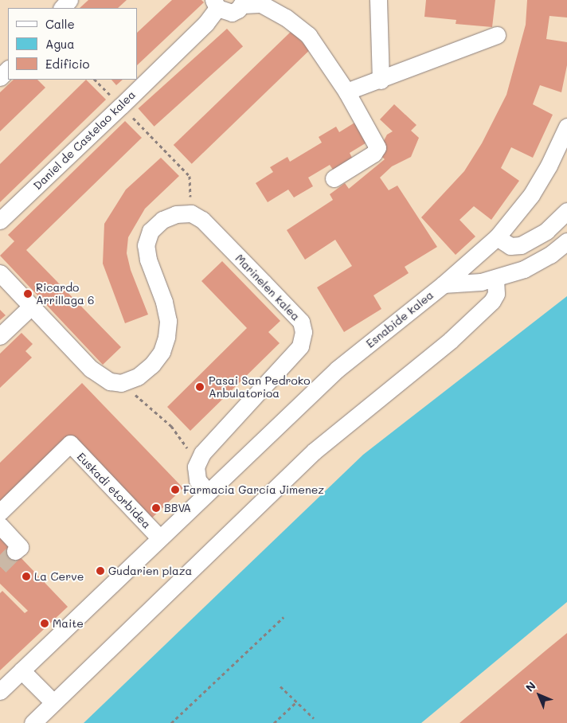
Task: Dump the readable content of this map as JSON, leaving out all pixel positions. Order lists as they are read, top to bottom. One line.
{"streets":{"street":["Daniel de Castelao kalea","Marinelen kalea","Esnabide kalea","Euskadi etorbidea"]},"crossings":[["Esnabide kalea","Euskadi etorbidea"]],"places":["Ricardo Arrillaga 6","Pasai San Pedroko Anbulatorioa","Farmacia García Jimenez","BBVA","Gudarien plaza","La Cerve","Maite"],"legend":["Calle","Agua","Edificio"],"north":"top left"}
